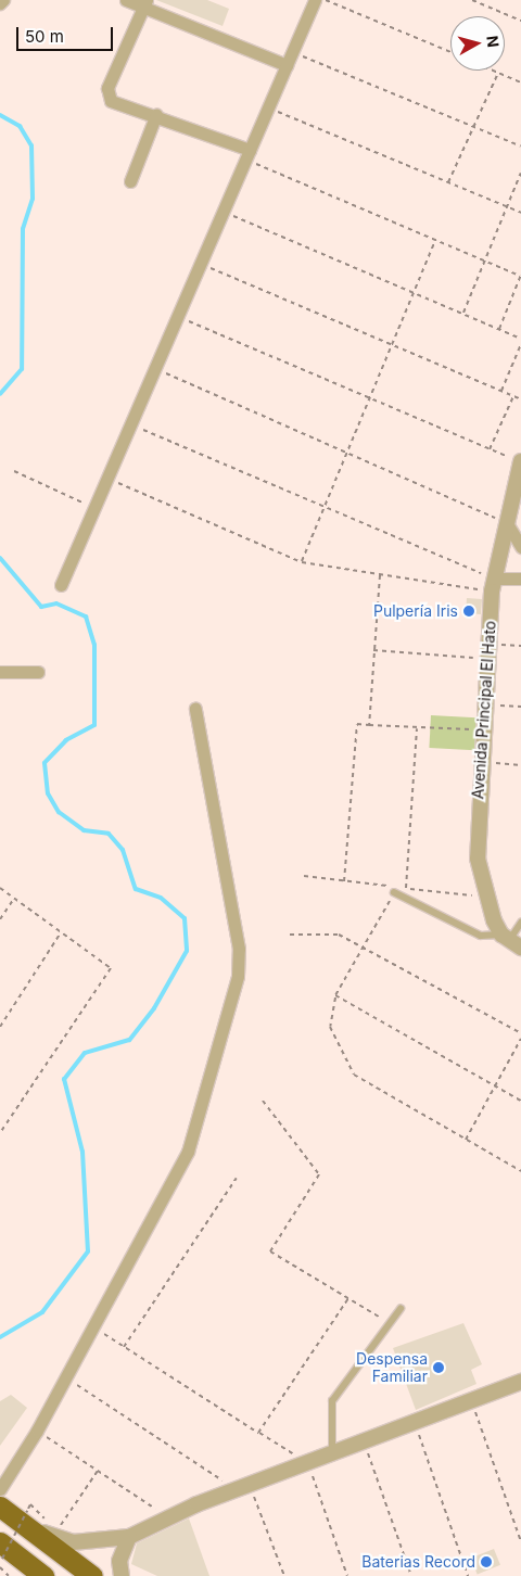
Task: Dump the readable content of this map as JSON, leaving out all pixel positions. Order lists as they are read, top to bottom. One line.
{"streets":{"street":["Avenida Principal El Hato"]},"places":["Pulpería Iris","Despensa Familiar","Baterias Record"],"scale_bar":"50 m","north":"right"}
